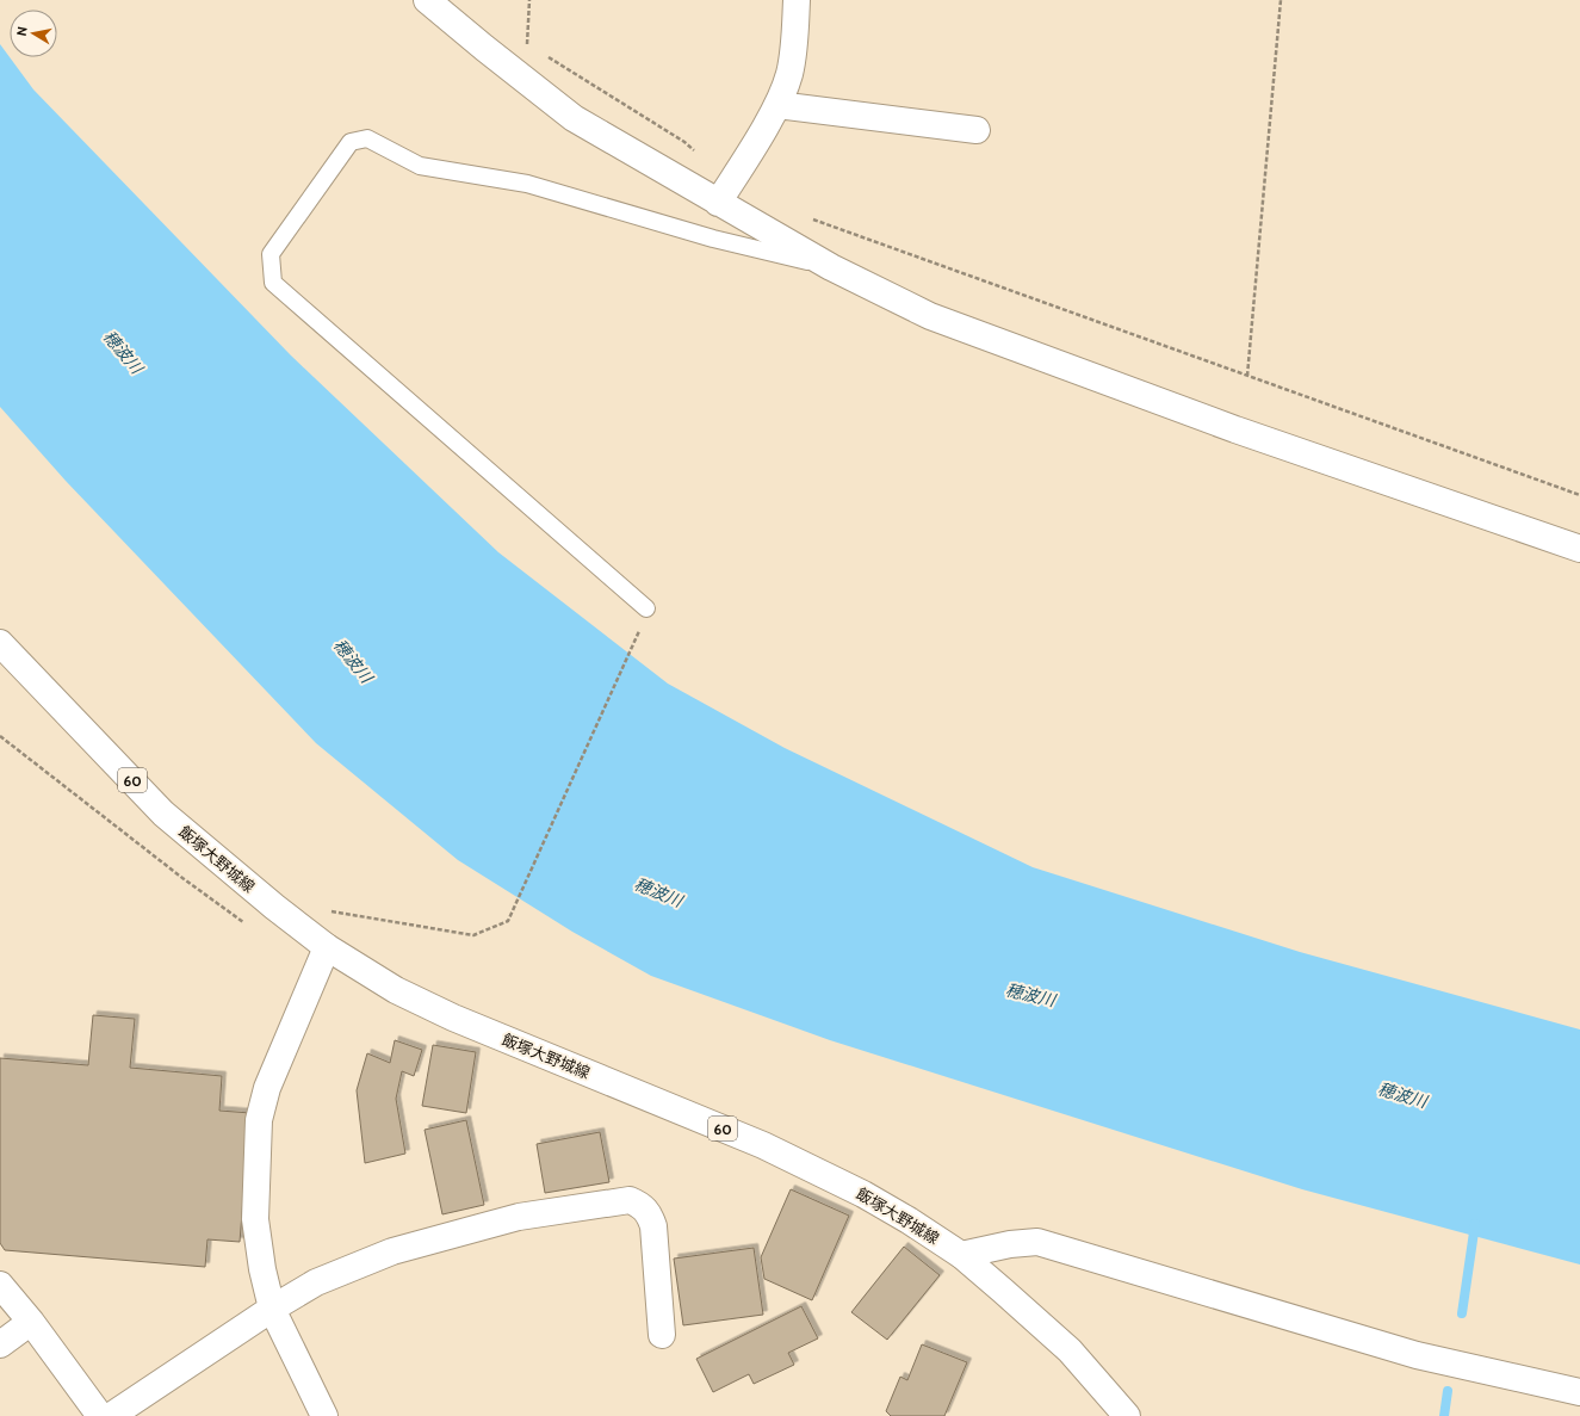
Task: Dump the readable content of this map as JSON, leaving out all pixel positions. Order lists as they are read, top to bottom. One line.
{"streets":{"street":["60","飯塚大野城線"]},"water":["穂波川"],"north":"left"}
